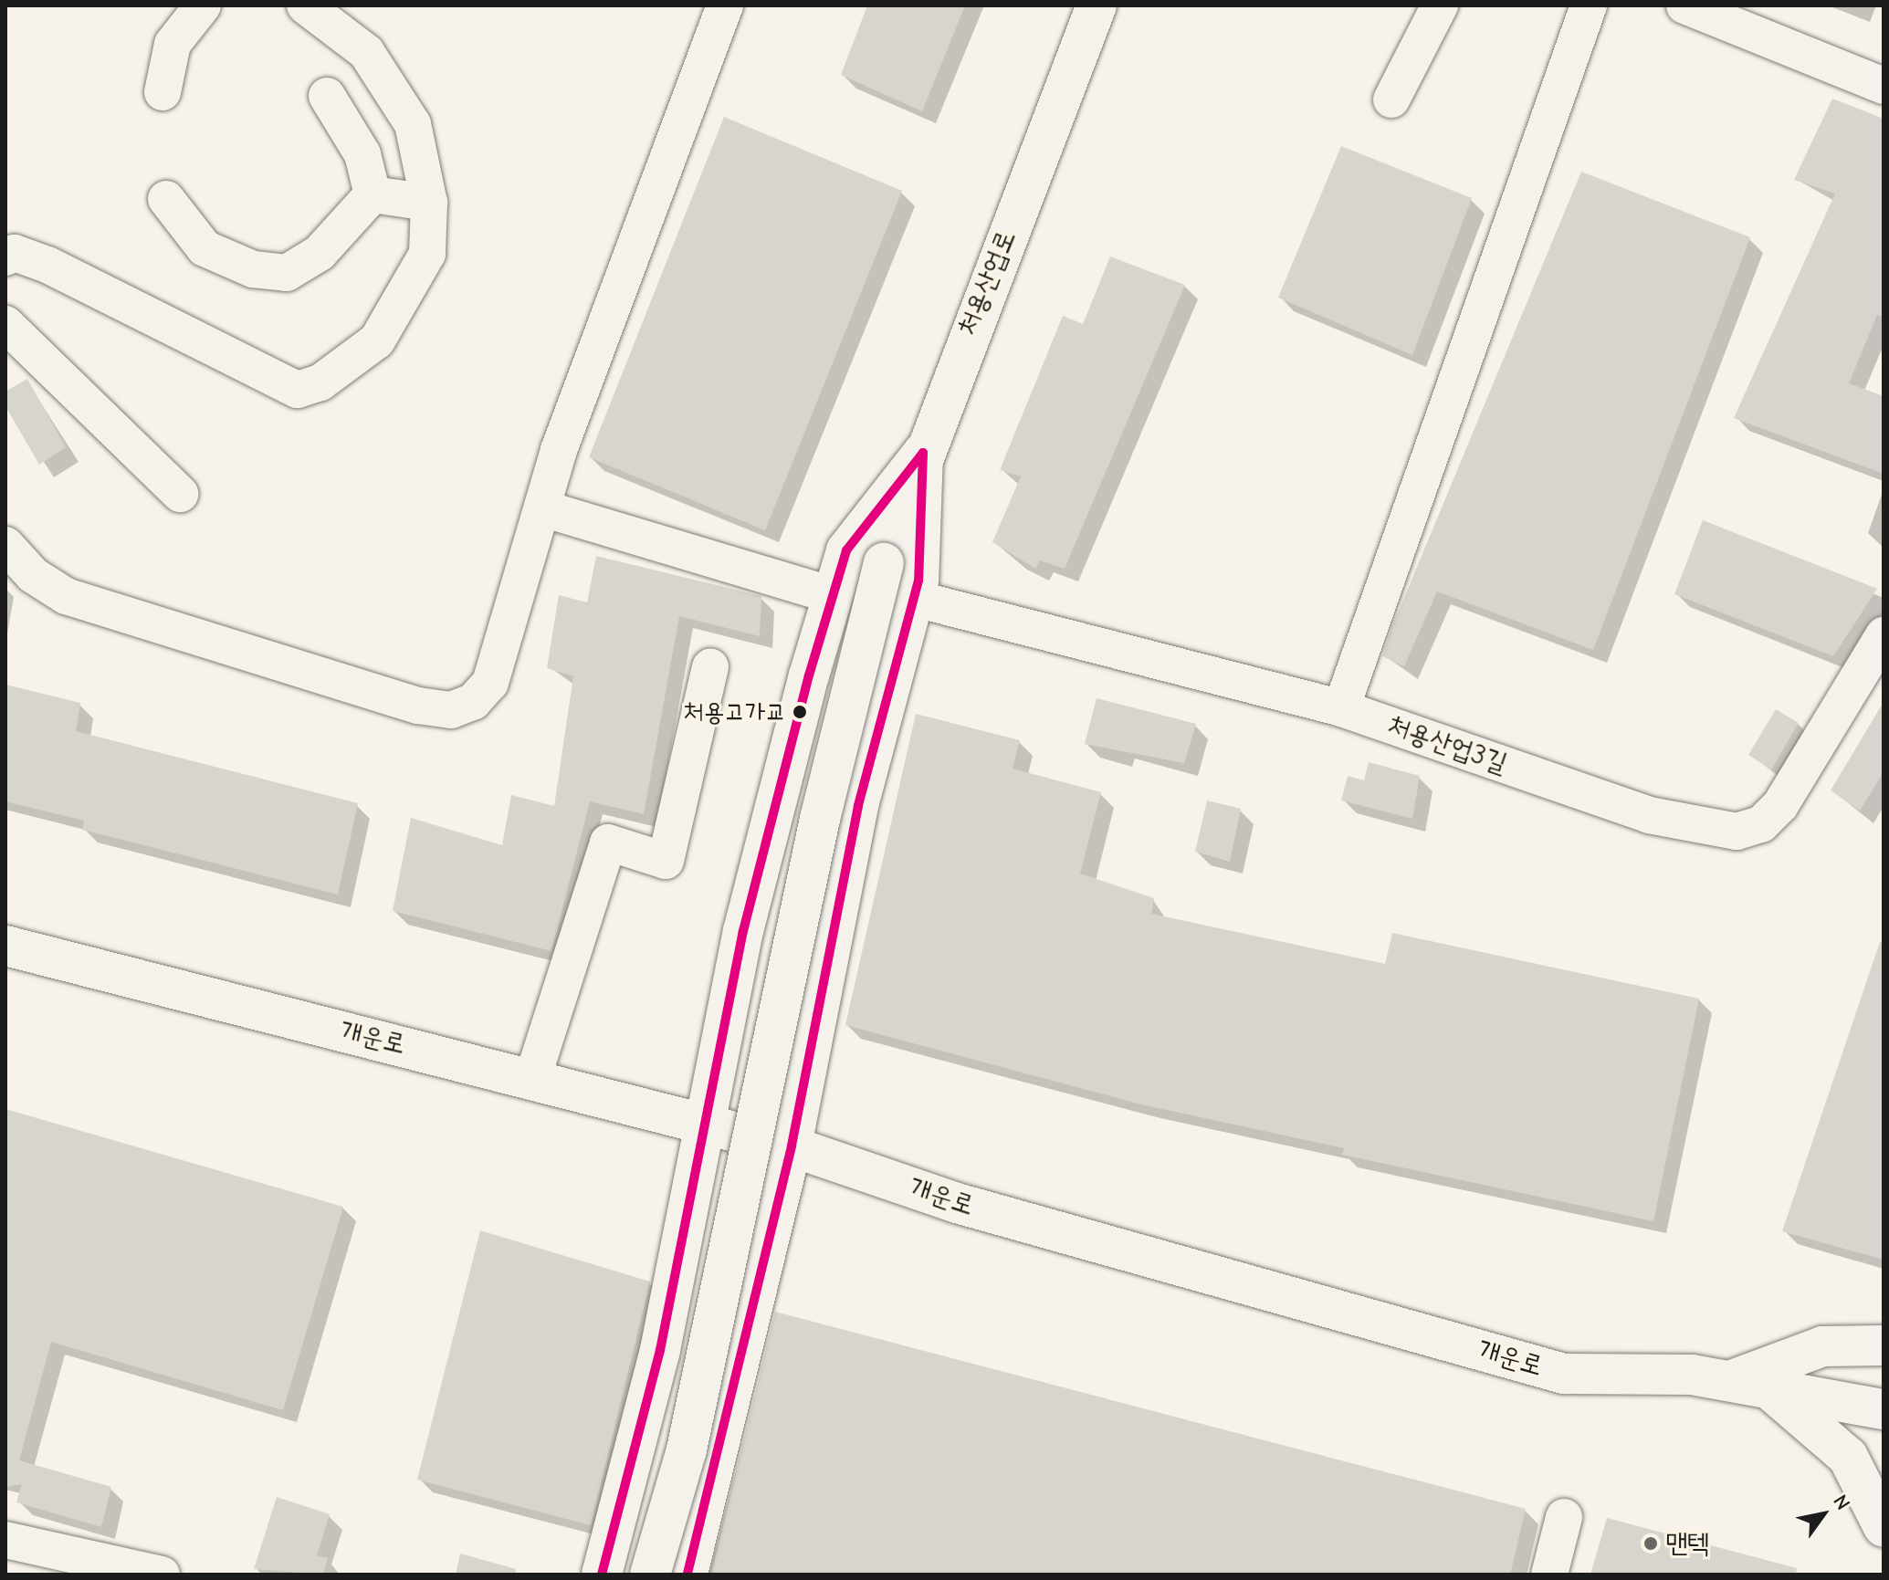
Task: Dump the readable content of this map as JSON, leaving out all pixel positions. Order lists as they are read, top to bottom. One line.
{"streets":{"main road":["처용산업로","개운로"],"street":["처용산업3길"]},"places":["처용고가교","맨텍"],"north":"top right"}
